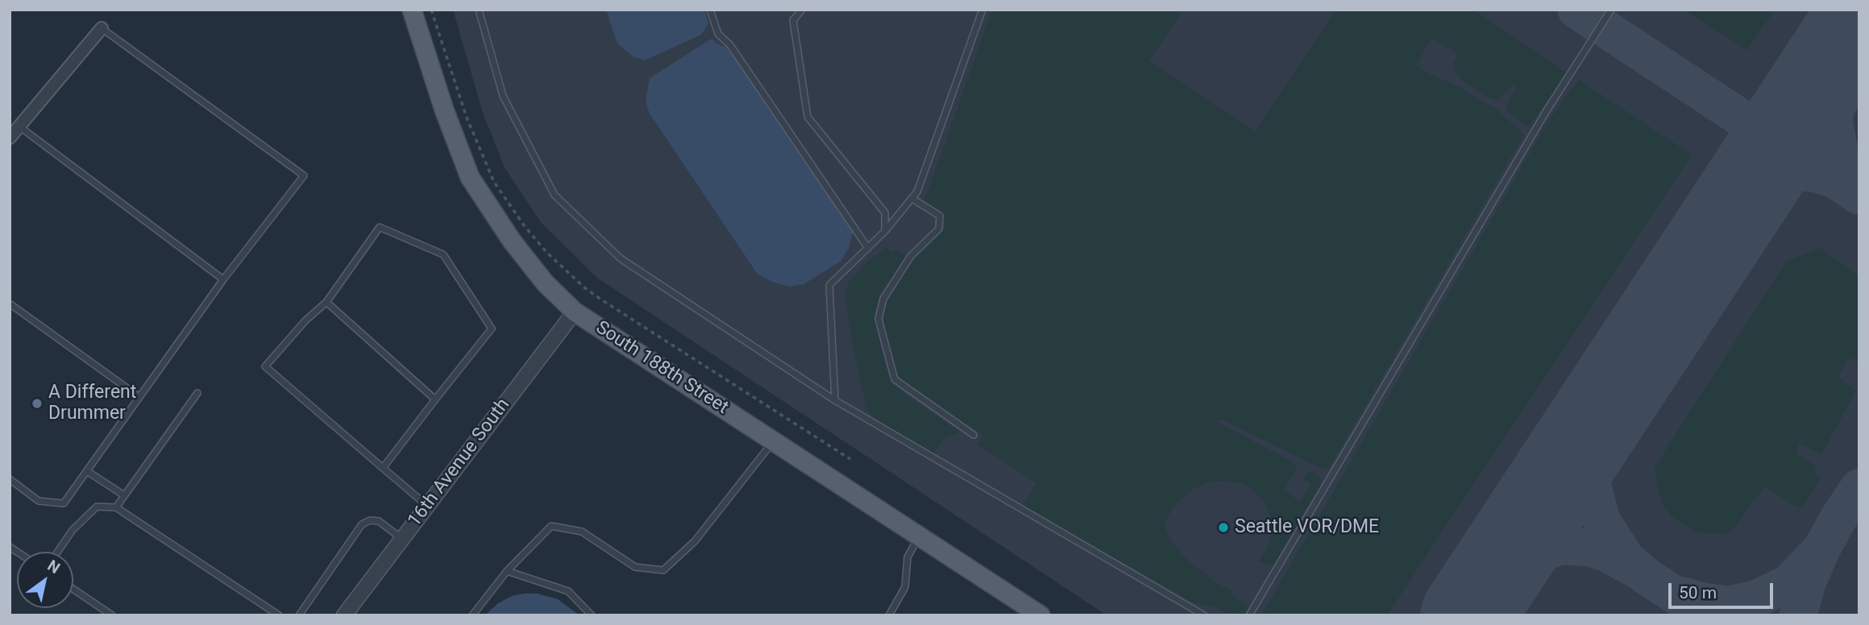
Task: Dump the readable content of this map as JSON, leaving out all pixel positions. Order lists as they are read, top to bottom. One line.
{"streets":{"main road":["South 188th Street"],"street":["16th Avenue South"]},"crossings":[["South 188th Street","16th Avenue South"]],"places":["A Different Drummer","Seattle VOR/DME"],"scale_bar":"50 m","north":"top right"}
